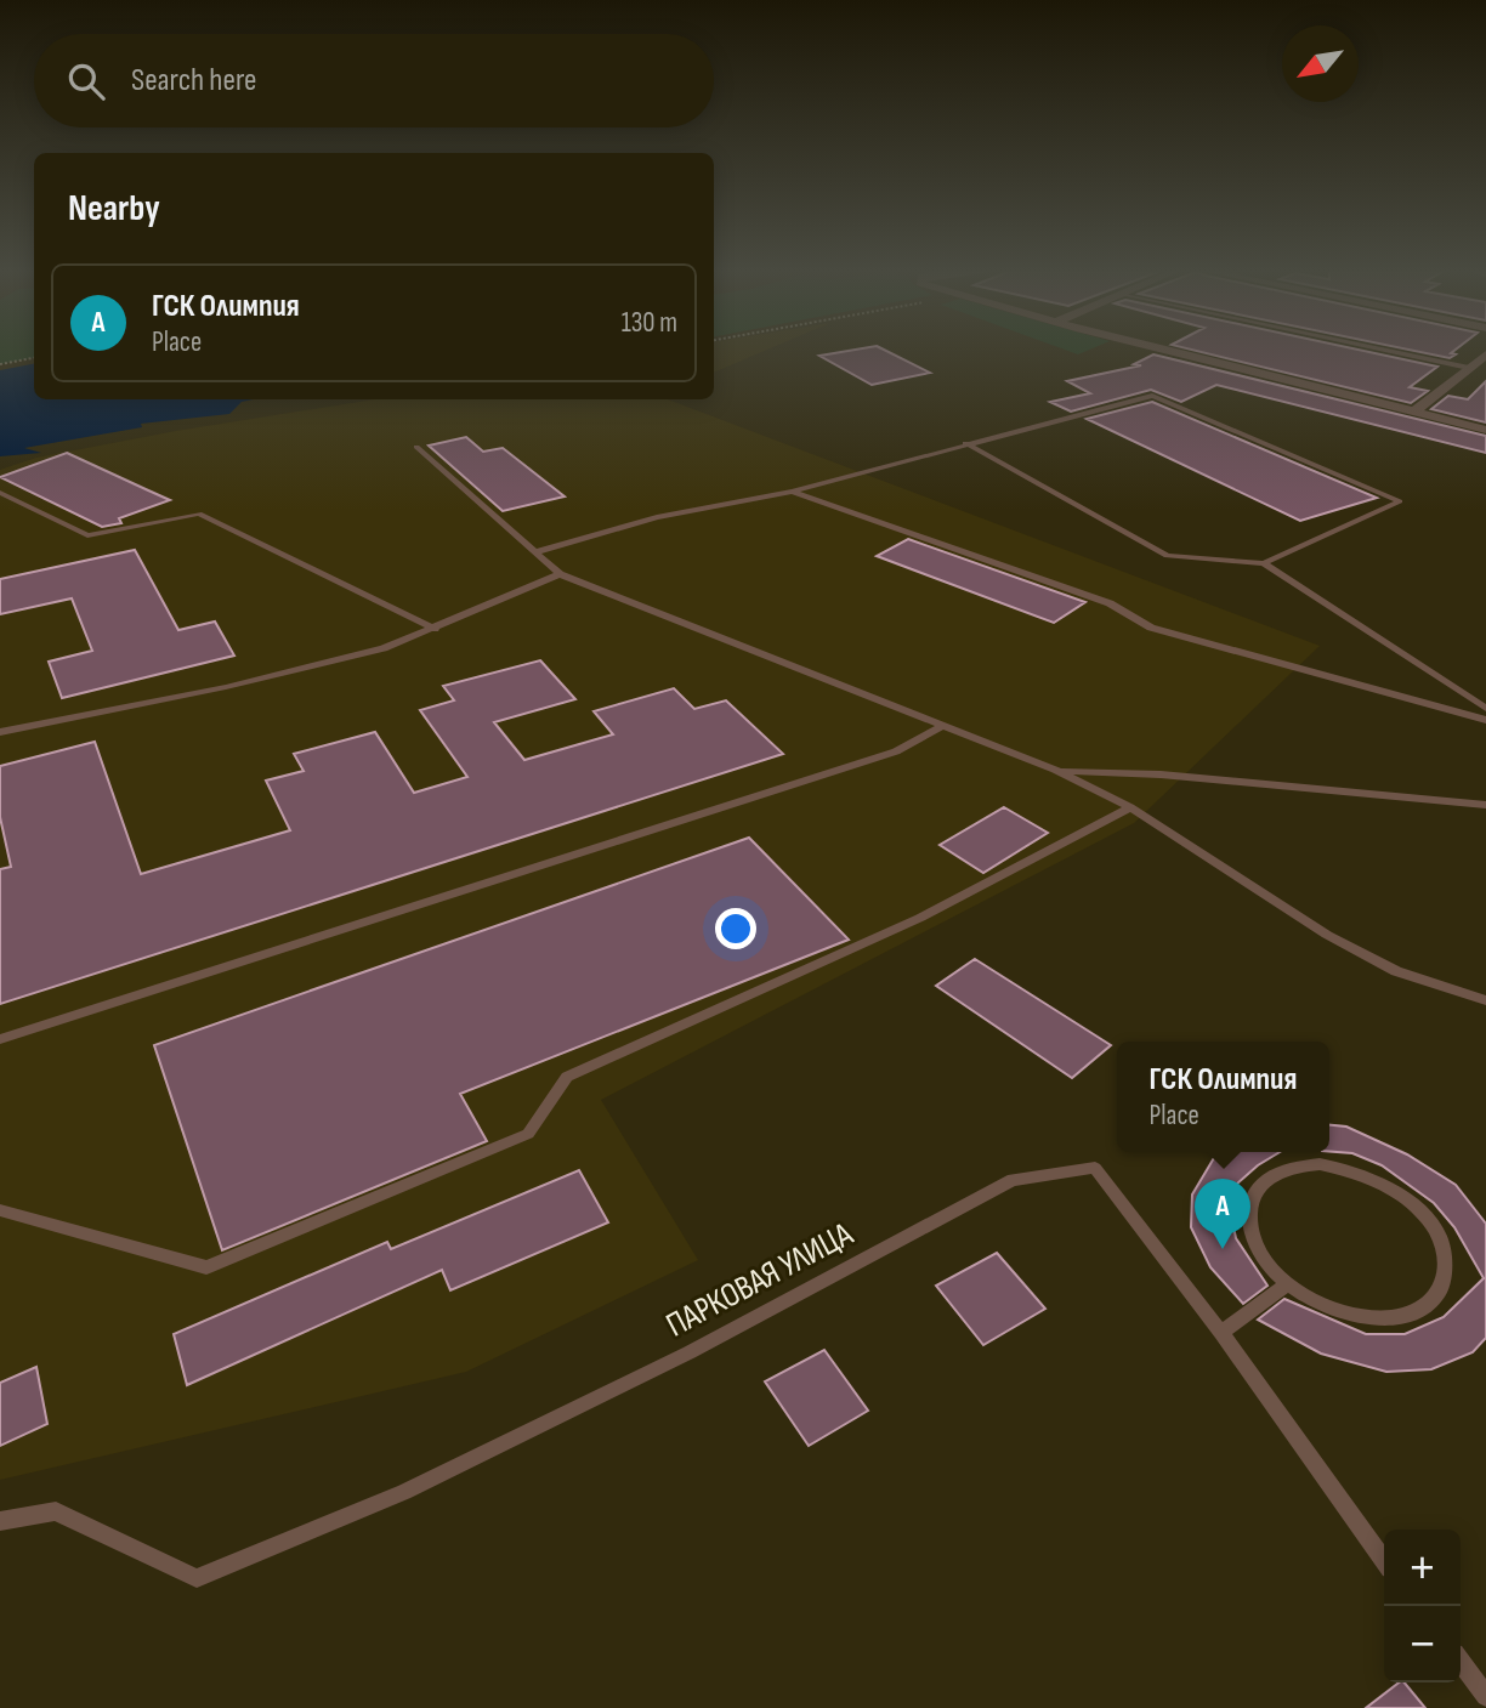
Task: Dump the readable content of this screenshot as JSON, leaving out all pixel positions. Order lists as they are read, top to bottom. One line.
{"streets":{"lane":["ПАРКОВАЯ УЛИЦА"]},"north":"bottom left","page":{"search":"Search here","heading":"Nearby","list":[{"mark":"A","name":"ГСК Олимпия","note":"Place","value":"130 m"}],"popup":["ГСК Олимпия","Place"],"pins":"A","map_buttons":["+","−"]}}
